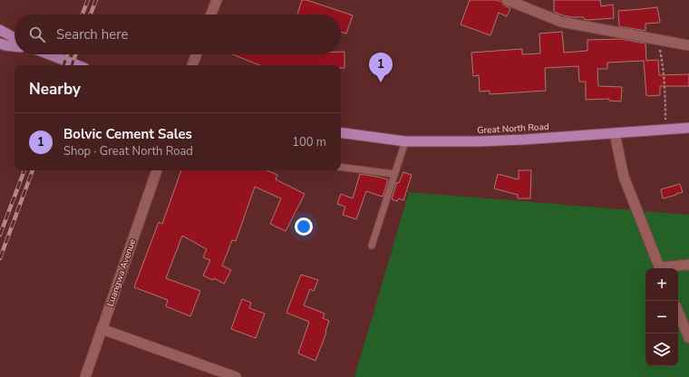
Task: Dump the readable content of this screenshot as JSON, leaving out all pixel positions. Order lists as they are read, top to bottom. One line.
{"streets":{"highway":["Great North Road"],"street":["Luangwa Avenue"]},"page":{"search":"Search here","pins":"1","heading":"Nearby","list":[{"mark":"1","name":"Bolvic Cement Sales","note":"Shop · Great North Road","value":"100 m"}],"map_buttons":["+","−"]}}
